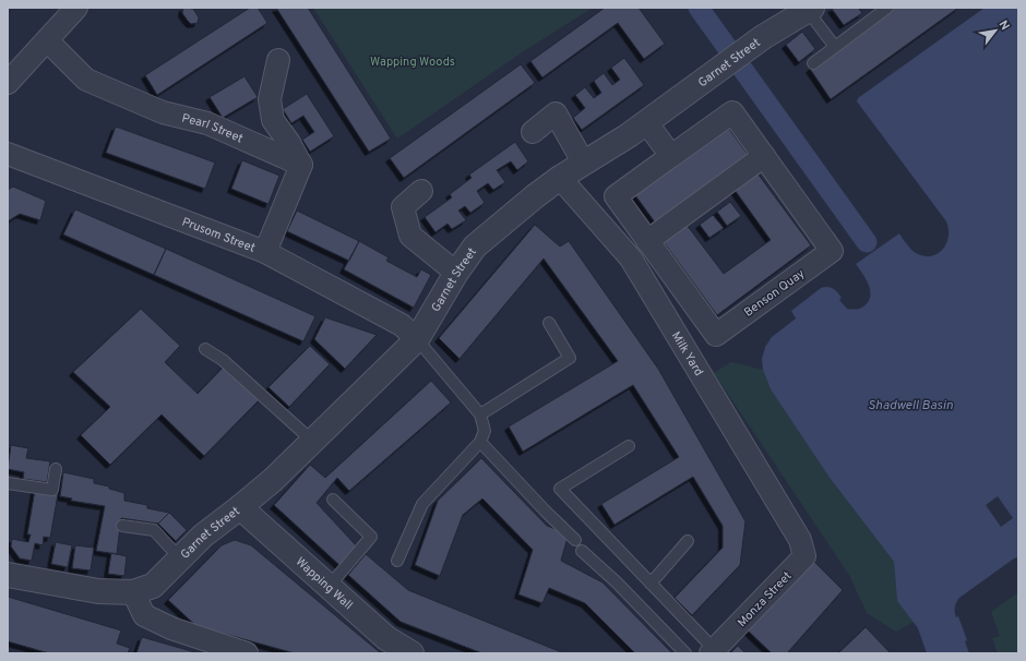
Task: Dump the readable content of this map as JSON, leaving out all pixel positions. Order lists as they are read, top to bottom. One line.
{"streets":{"street":["Garnet Street","Pearl Street","Prusom Street","Benson Quay","Milk Yard","Wapping Wall","Monza Street"]},"crossings":[["Garnet Street","Prusom Street"],["Garnet Street","Milk Yard"],["Garnet Street","Wapping Wall"],["Milk Yard","Monza Street"]],"water":["Shadwell Basin"],"parks":["Wapping Woods"],"north":"top right"}
